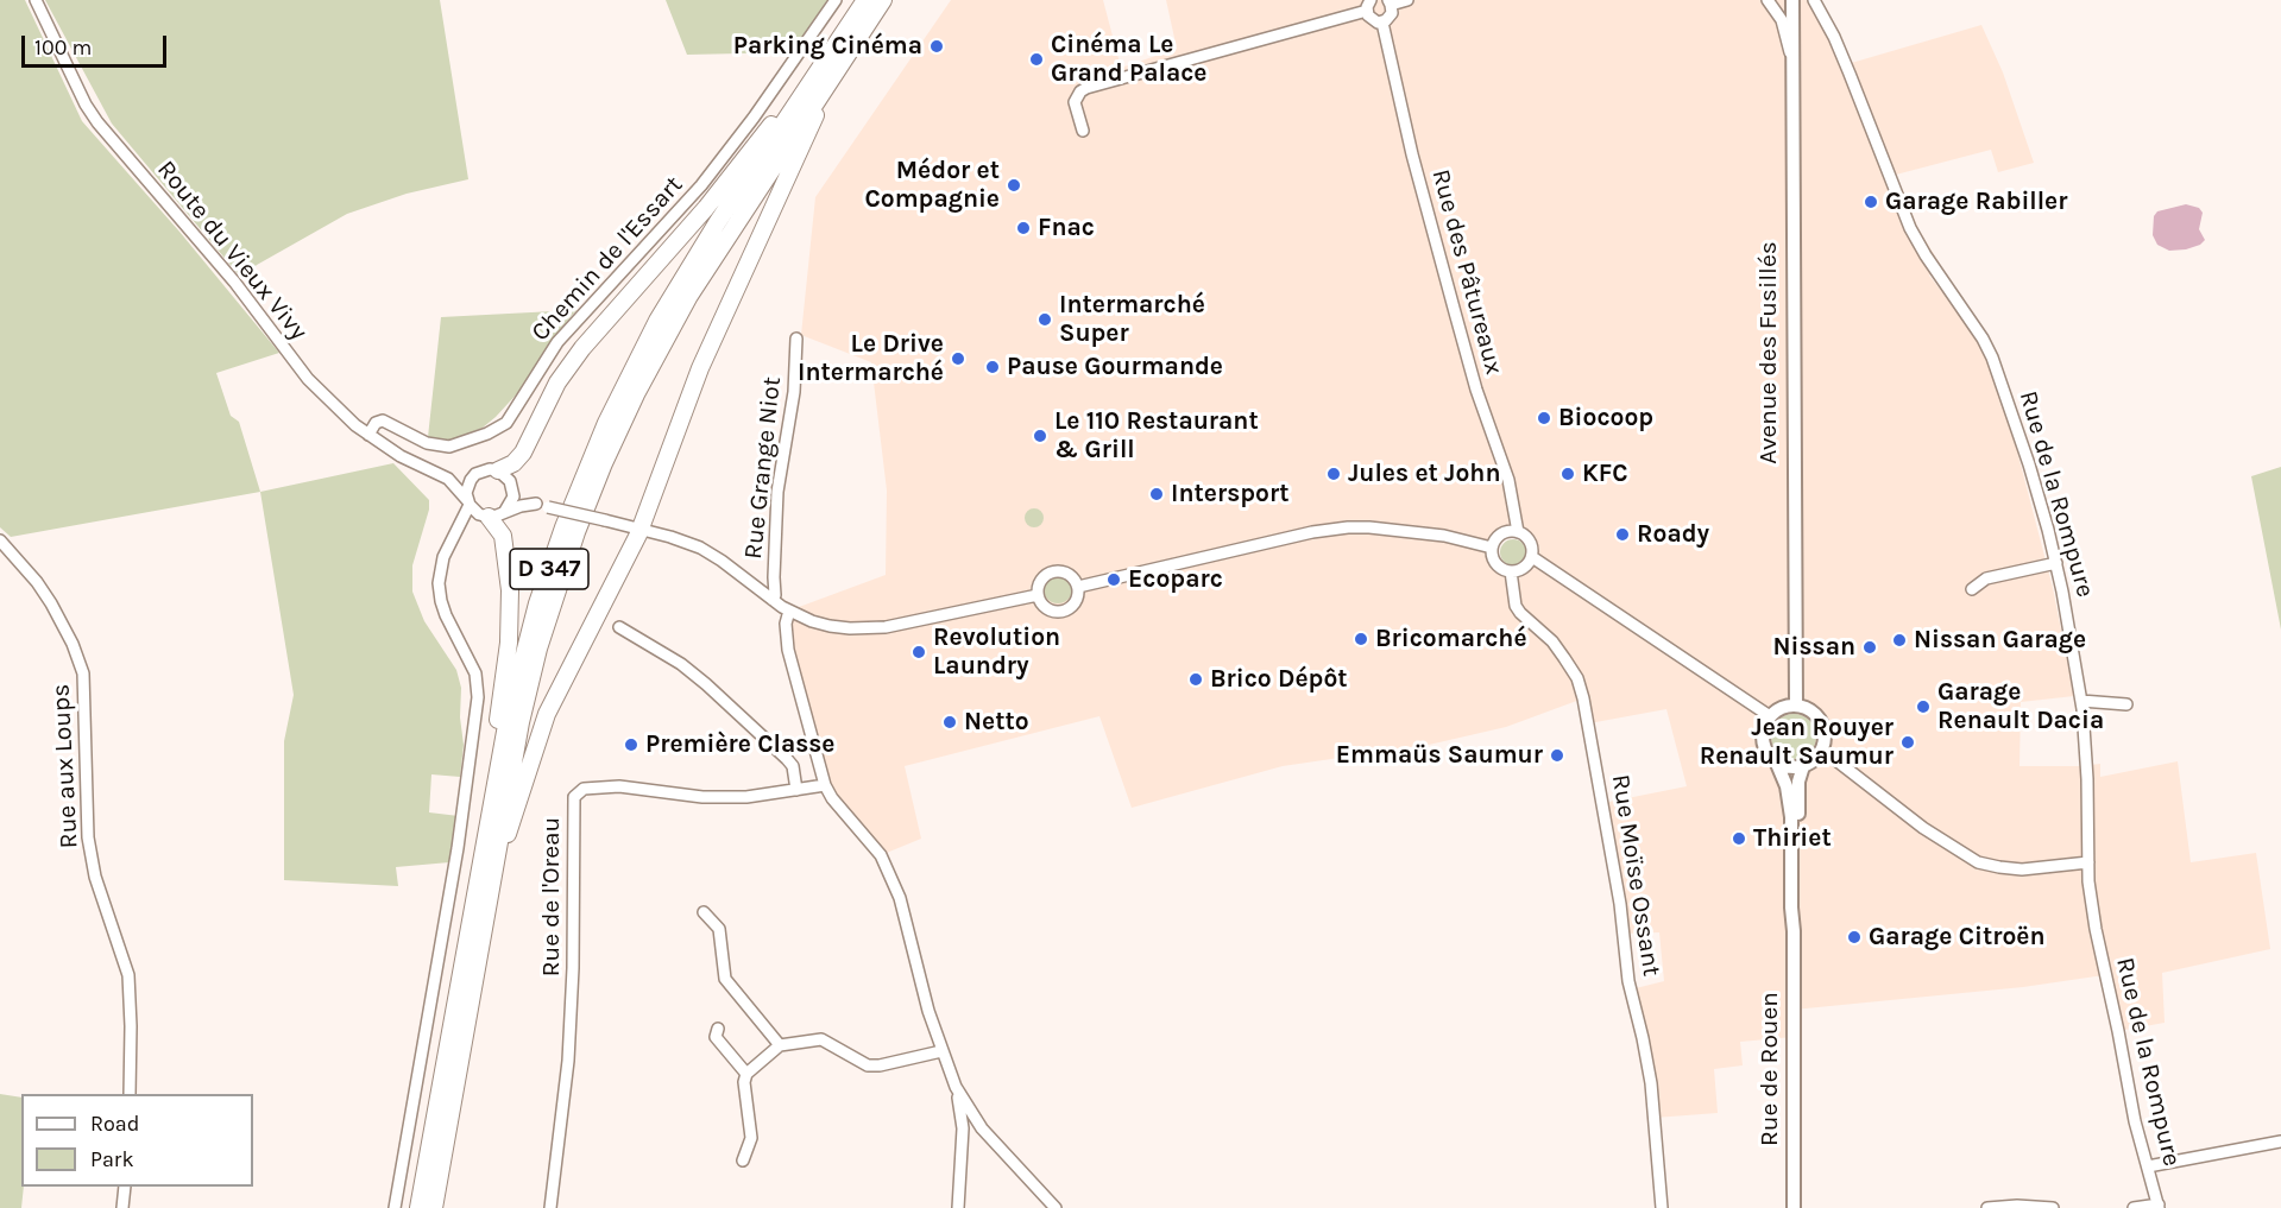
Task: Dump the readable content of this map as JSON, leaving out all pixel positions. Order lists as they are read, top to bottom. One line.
{"streets":{"highway":["D 347"],"main road":["Avenue des Fusillés","Rue de Rouen"],"street":["Route du Vieux Vivy","Chemin de l'Essart","Rue des Pâtureaux","Rue Grange Niot","Rue de la Rompure","Rue aux Loups","Rue Moïse Ossant","Rue de l'Oreau"]},"crossings":[["Route du Vieux Vivy","Chemin de l'Essart"],["Rue des Pâtureaux","Rue Moïse Ossant"],["Avenue des Fusillés","Rue de Rouen"]],"places":["Parking Cinéma","Cinéma Le Grand Palace","Médor et Compagnie","Garage Rabiller","Fnac","Intermarché Super","Le Drive Intermarché","Pause Gourmande","Biocoop","Le 110 Restaurant & Grill","Jules et John","KFC","Intersport","Roady","Ecoparc","Bricomarché","Nissan Garage","Nissan","Revolution Laundry","Brico Dépôt","Garage Renault Dacia","Netto","Jean Rouyer Renault Saumur","Première Classe","Emmaüs Saumur","Thiriet","Garage Citroën"],"legend":["Road","Park"],"scale_bar":"100 m"}
